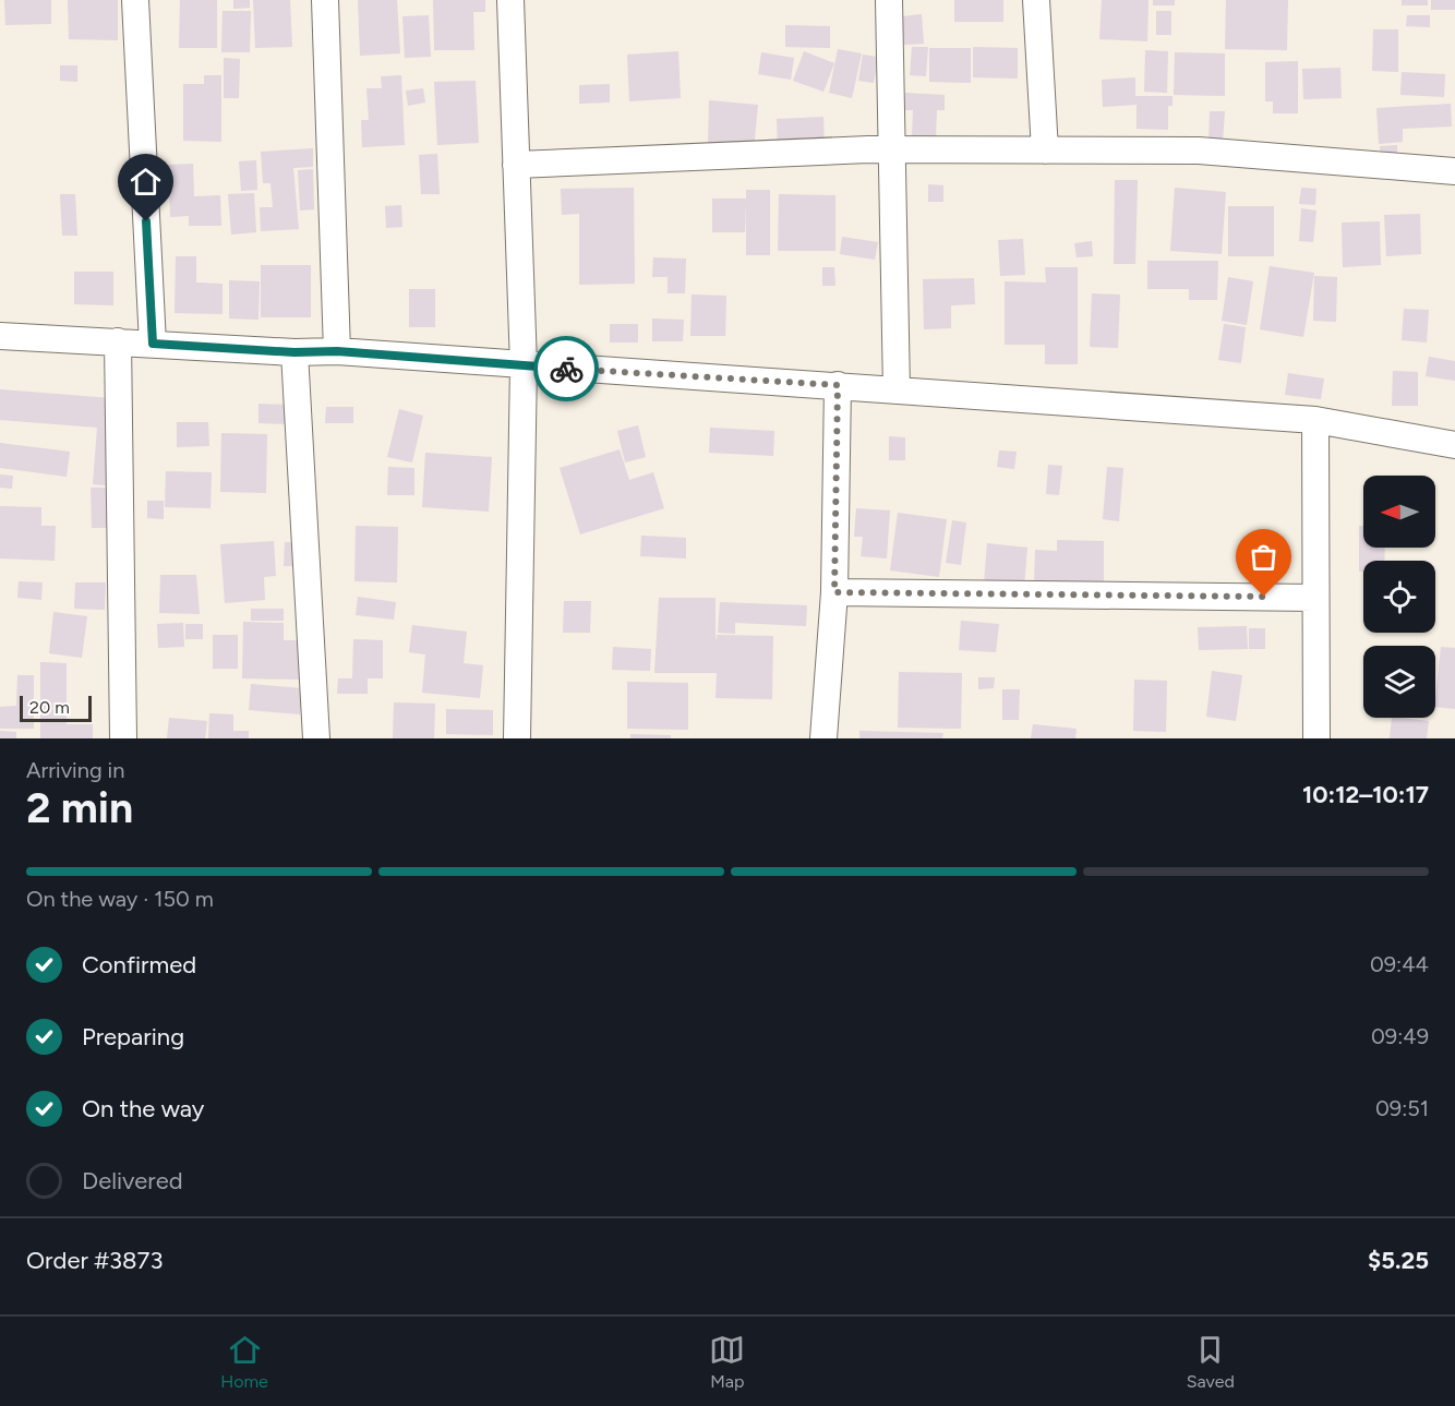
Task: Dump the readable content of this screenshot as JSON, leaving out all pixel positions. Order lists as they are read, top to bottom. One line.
{"scale_bar":"20 m","north":"left","page":{"scale":"20 m","heading":["2 min","Arriving in","10:12–10:17"],"panel":["Order #3873","$5.25"],"bar":"On the way · 150 m","list":[["Confirmed","09:44"],["Preparing","09:49"],["On the way","09:51"],"Delivered"],"tabs":["Home","Map","Saved"]}}
